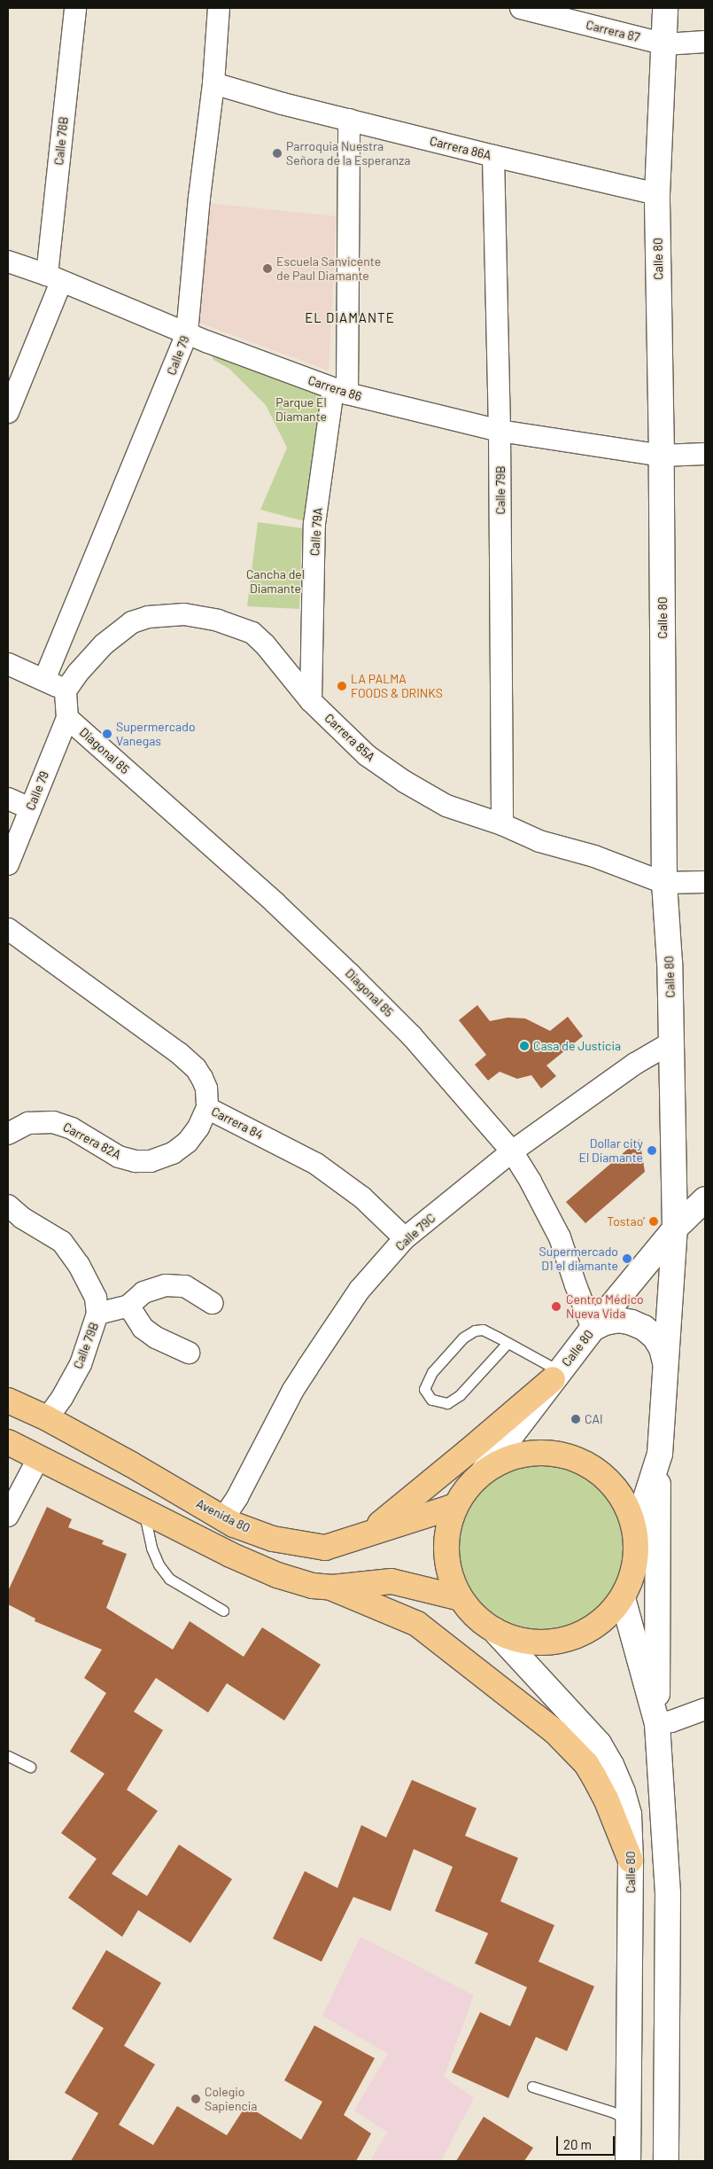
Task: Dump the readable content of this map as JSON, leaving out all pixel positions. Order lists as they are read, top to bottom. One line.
{"streets":{"main road":["Avenida 80"],"street":["Carrera 87","Calle 78B","Carrera 86A","Calle 80","Calle 79","Carrera 86","Calle 79B","Calle 79A","Carrera 85A","Diagonal 85","Carrera 84","Carrera 82A","Calle 79C"]},"crossings":[["Carrera 87","Calle 80"],["Calle 78B","Carrera 86"],["Carrera 86A","Calle 80"],["Carrera 86A","Calle 79"],["Carrera 86A","Calle 79B"],["Carrera 86A","Calle 79A"],["Calle 80","Carrera 86"],["Calle 80","Carrera 85A"],["Calle 80","Diagonal 85"],["Calle 80","Calle 79C"],["Calle 79","Carrera 86"],["Calle 79","Diagonal 85"],["Carrera 86","Calle 79B"],["Carrera 86","Calle 79A"],["Calle 79B","Carrera 85A"],["Calle 79B","Avenida 80"],["Calle 79A","Carrera 85A"],["Diagonal 85","Calle 79C"],["Carrera 84","Carrera 82A"],["Carrera 84","Calle 79C"],["Calle 79C","Avenida 80"]],"districts":["EL DIAMANTE"],"parks":["Parque El Diamante","Cancha del Diamante"],"places":["Parroquia Nuestra Señora de la Esperanza","Escuela Sanvicente de Paul Diamante","LA PALMA FOODS & DRINKS","Supermercado Vanegas","Casa de Justicia","Dollar city El Diamante","Tostao’","Supermercado D1 el diamante","Centro Médico Nueva Vida","CAI","Colegio Sapiencia"],"scale_bar":"20 m"}
